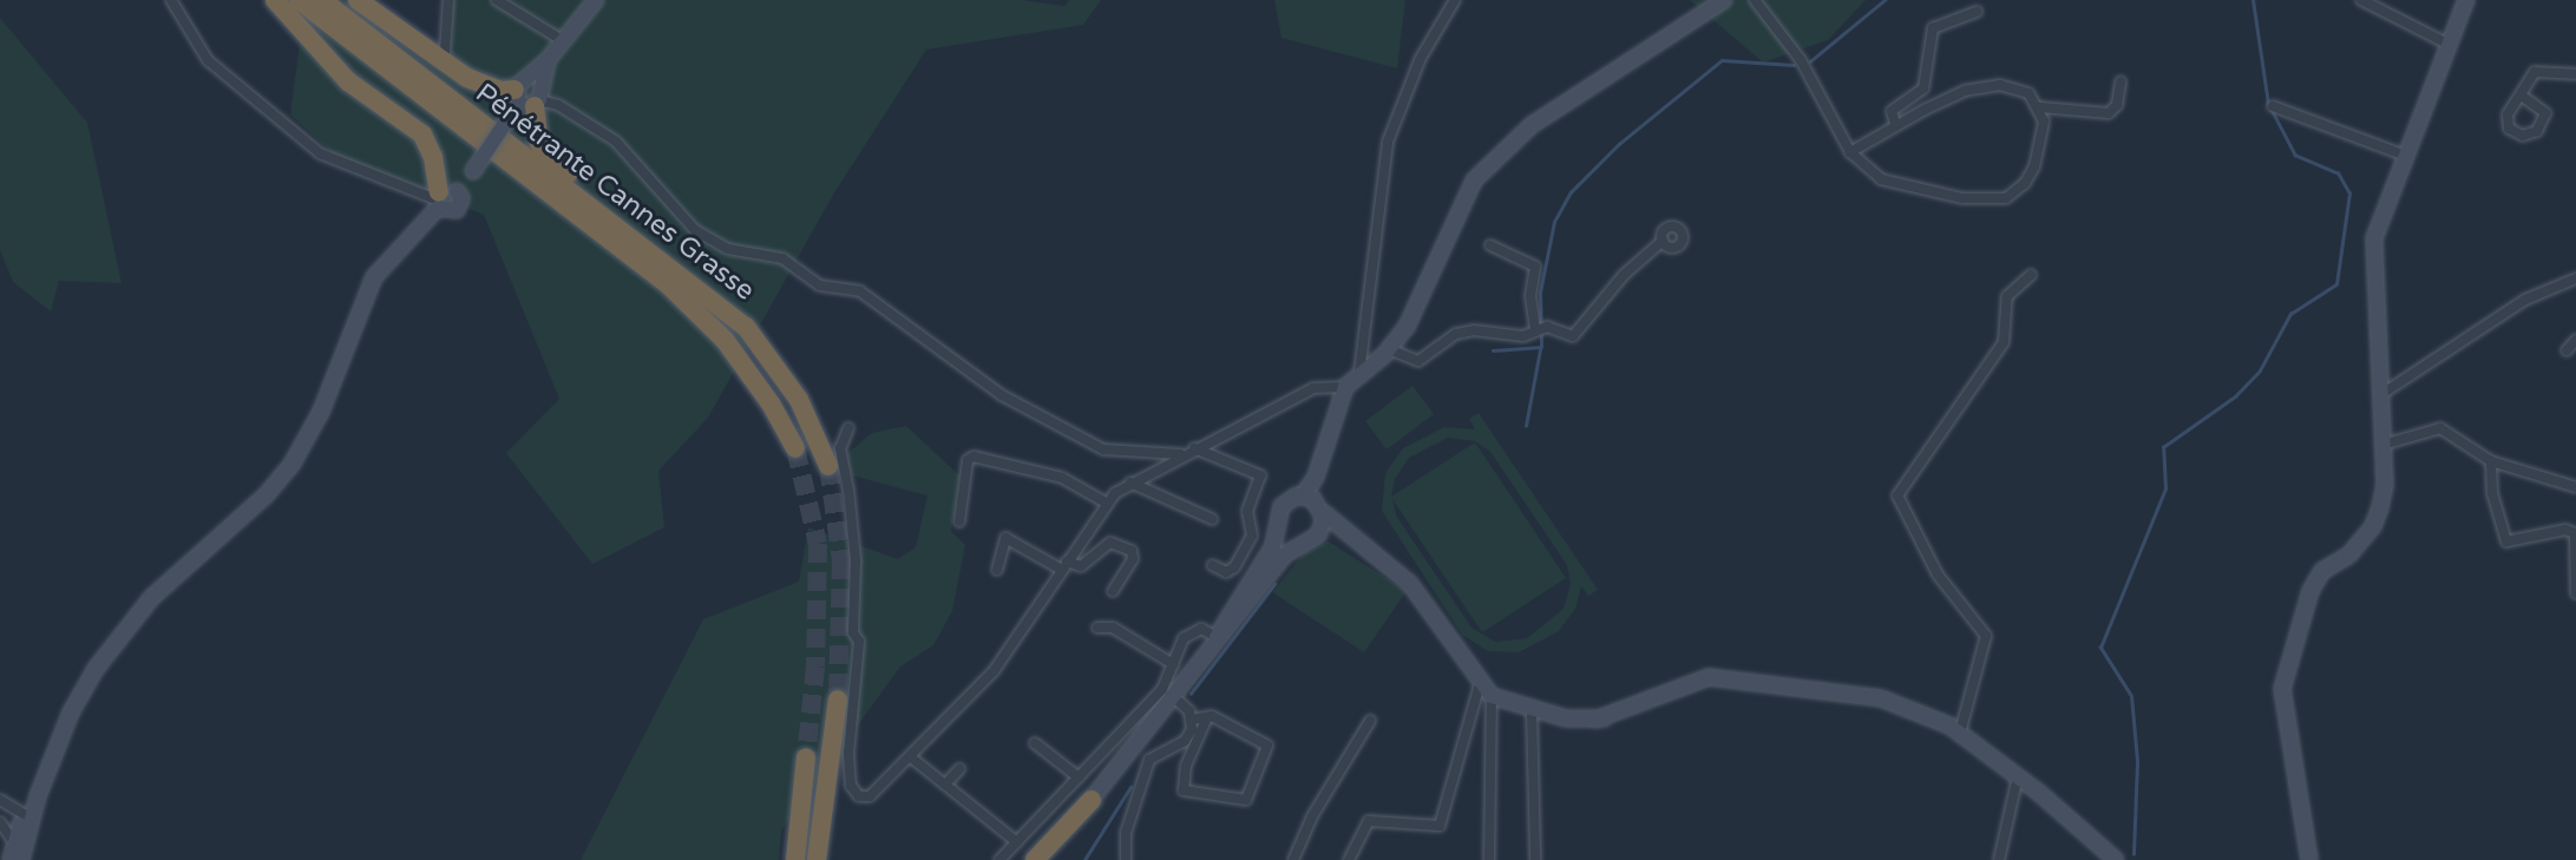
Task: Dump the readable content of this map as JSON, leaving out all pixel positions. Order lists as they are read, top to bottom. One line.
{"streets":{"highway":["Pénétrante Cannes Grasse"]}}
